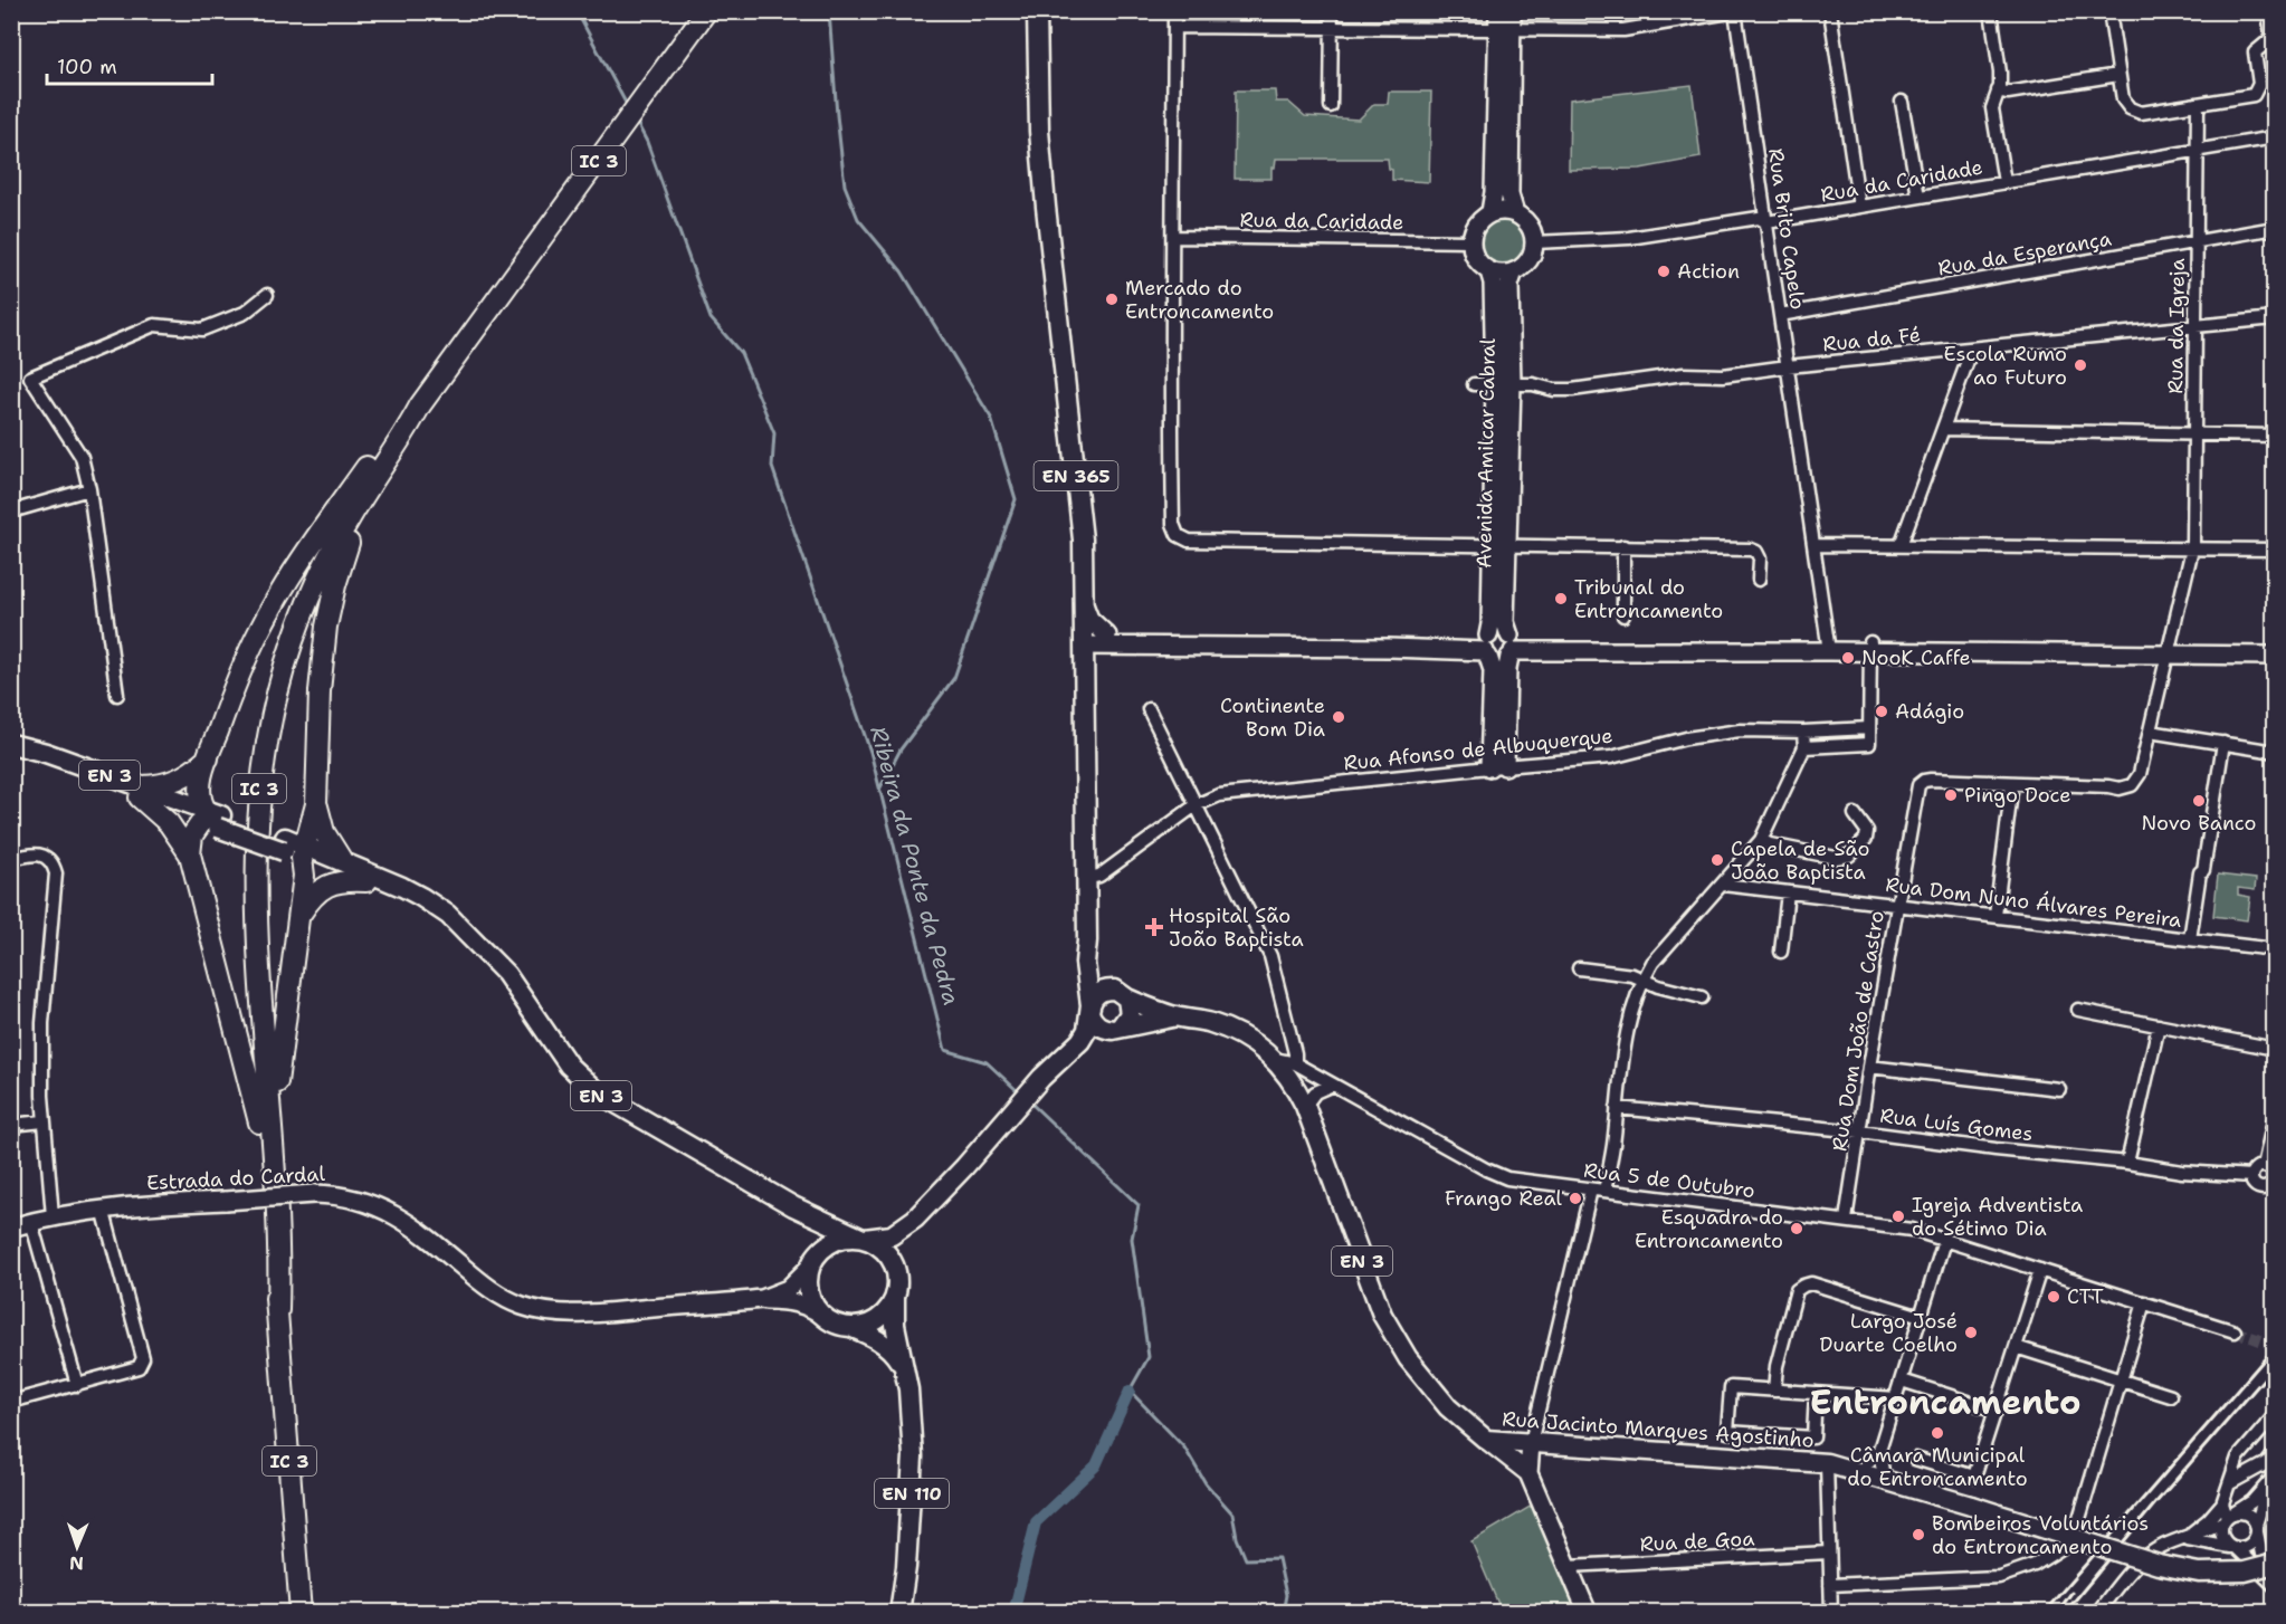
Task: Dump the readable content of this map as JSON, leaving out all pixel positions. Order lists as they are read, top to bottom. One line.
{"streets":{"highway":["IC 3"],"main road":["EN 365","EN 3","Rua Jacinto Marques Agostinho","EN 110"],"street":["Rua da Caridade","Rua Brito Capelo","Rua da Esperança","Rua da Igreja","Rua da Fé","Avenida Amilcar Cabral","Rua Afonso de Albuquerque","Rua Dom Nuno Álvares Pereira","Rua Dom João de Castro","Rua Luís Gomes","Estrada do Cardal","Rua 5 de Outubro","Rua de Goa"]},"crossings":[["Rua da Caridade","Rua Brito Capelo"],["Rua da Caridade","Rua da Igreja"],["Rua da Caridade","Avenida Amilcar Cabral"],["Rua Brito Capelo","Rua da Esperança"],["Rua Brito Capelo","Rua da Fé"],["Rua da Esperança","Rua da Igreja"],["Rua da Igreja","Rua da Fé"],["Rua da Igreja","Rua Dom João de Castro"],["Rua da Fé","Avenida Amilcar Cabral"],["Avenida Amilcar Cabral","Rua Afonso de Albuquerque"],["EN 365","Rua Afonso de Albuquerque"],["EN 365","EN 3"],["EN 3","Rua 5 de Outubro"],["EN 3","Rua Jacinto Marques Agostinho"],["Rua Dom Nuno Álvares Pereira","Rua Dom João de Castro"],["Rua Dom João de Castro","Rua Luís Gomes"],["Rua Dom João de Castro","Rua 5 de Outubro"]],"districts":["Entroncamento"],"water":["Ribeira da Ponte da Pedra"],"places":{"other":["Action","Mercado do Entroncamento","Escola Rumo ao Futuro","Tribunal do Entroncamento","NooK Caffe","Adágio","Continente Bom Dia","Pingo Doce","Novo Banco","Capela de São João Baptista","Frango Real","Igreja Adventista do Sétimo Dia","Esquadra do Entroncamento","CTT","Largo José Duarte Coelho","Câmara Municipal do Entroncamento","Bombeiros Voluntários do Entroncamento"],"health":["Hospital São João Baptista"]},"scale_bar":"100 m","north":"bottom"}
